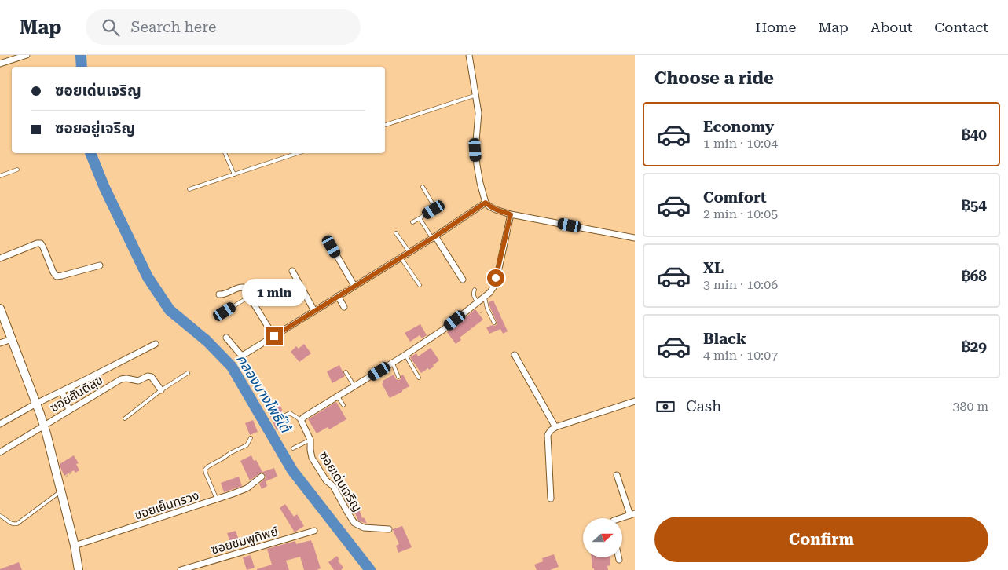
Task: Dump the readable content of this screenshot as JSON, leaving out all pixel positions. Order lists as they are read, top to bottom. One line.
{"streets":{"street":["ซอยสันติสุข","ซอยเด่นเจริญ","ซอยเย็นทรวง","ซอยชมพูทิพย์"]},"water":["คลองบางโพธิ์ใต้"],"north":"right","page":{"header":"Map","search":"Search here","nav":["Home","Map","About","Contact"],"heading":"Choose a ride","banner":["ซอยเด่นเจริญ","ซอยอยู่เจริญ"],"list":[{"name":"Economy","note":"1 min · 10:04","value":"฿40"},{"name":"Comfort","note":"2 min · 10:05","value":"฿54"},{"name":"XL","note":"3 min · 10:06","value":"฿68"},{"name":"Black","note":"4 min · 10:07","value":"฿29"}],"bubble":"1 min","pay":["Cash","380 m"],"buttons":"Confirm"}}
